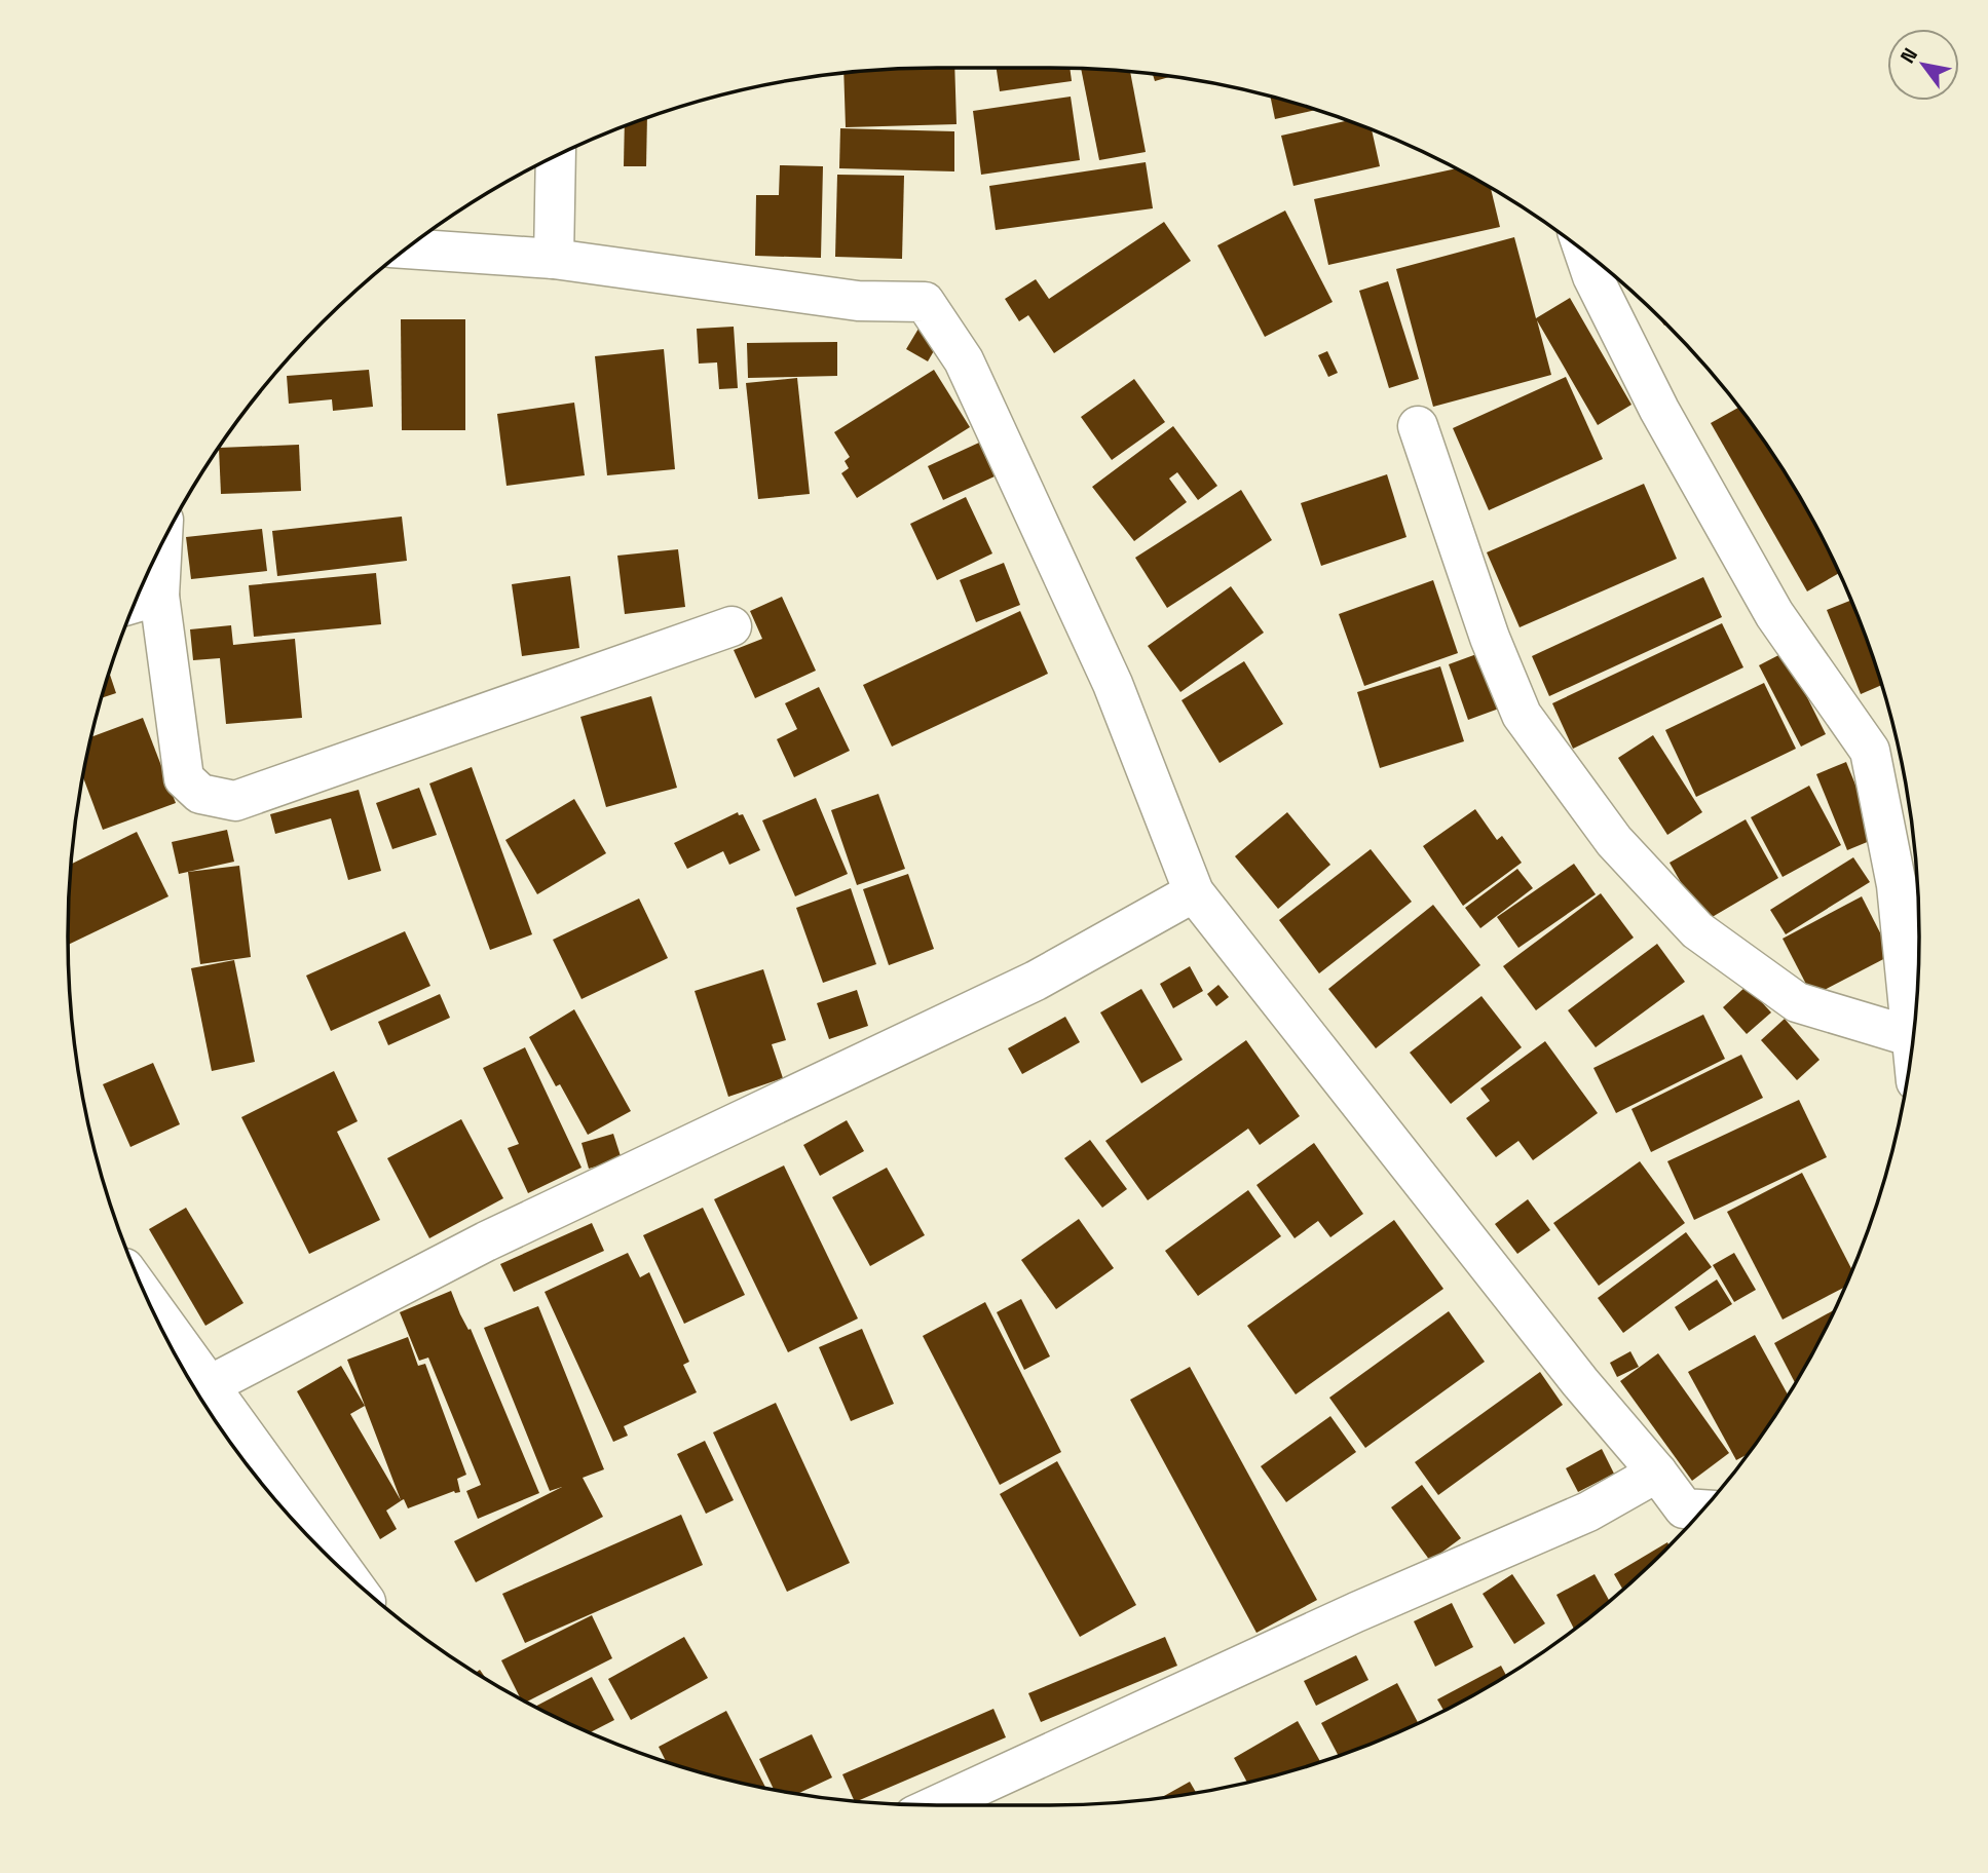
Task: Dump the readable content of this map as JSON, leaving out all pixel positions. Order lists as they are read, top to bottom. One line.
{"north":"top left"}
